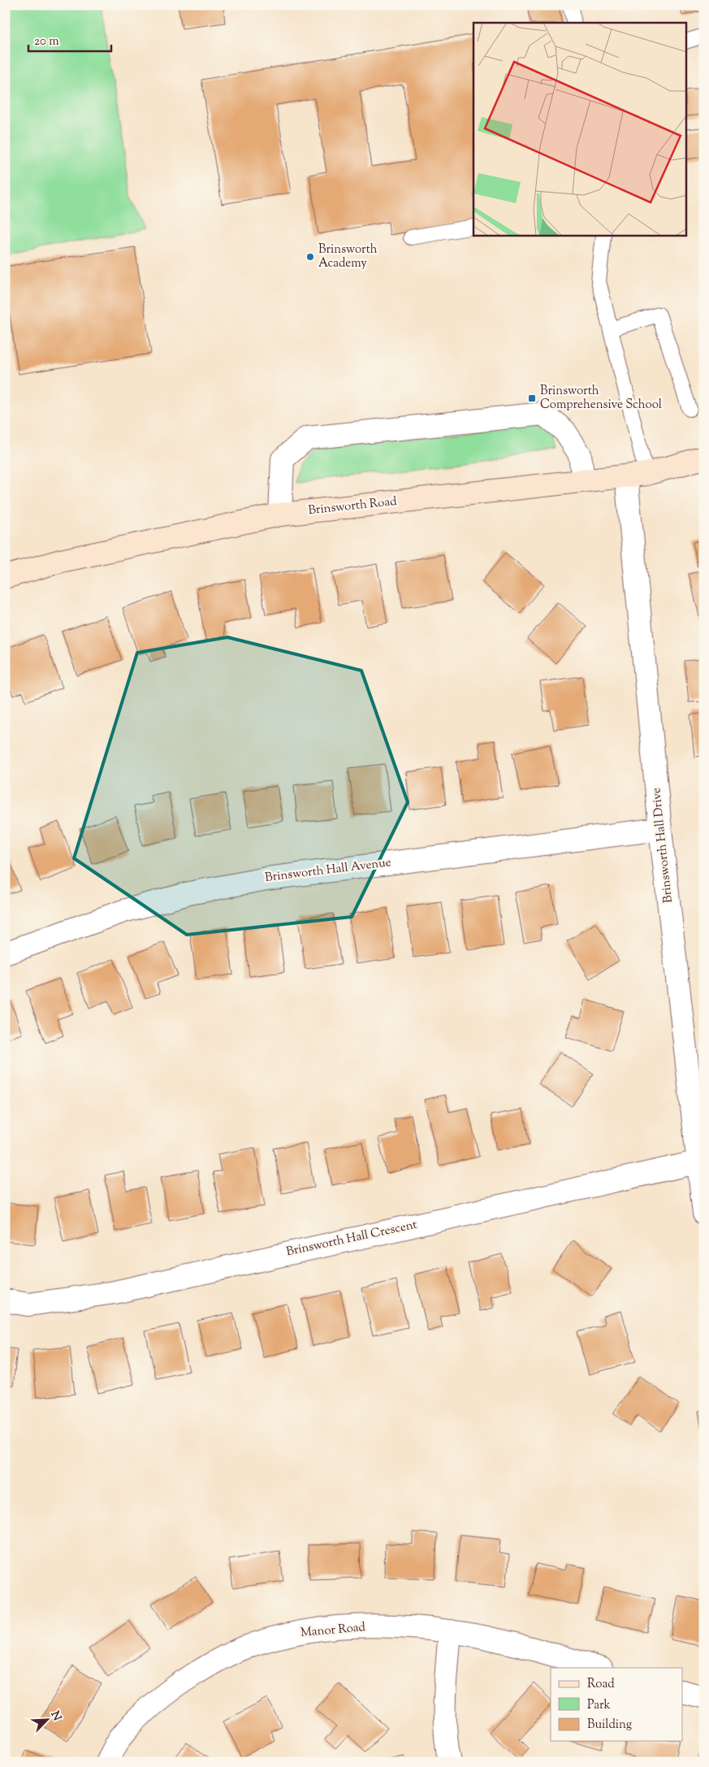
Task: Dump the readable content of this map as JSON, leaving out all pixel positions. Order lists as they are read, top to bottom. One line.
{"streets":{"main road":["Brinsworth Road"],"street":["Brinsworth Hall Drive","Brinsworth Hall Avenue","Brinsworth Hall Crescent","Manor Road"]},"crossings":[["Brinsworth Road","Brinsworth Hall Drive"],["Brinsworth Hall Drive","Brinsworth Hall Avenue"],["Brinsworth Hall Drive","Brinsworth Hall Crescent"]],"places":{"other":["Brinsworth Academy"],"transit":["Brinsworth Comprehensive School"]},"legend":["Road","Park","Building"],"scale_bar":"20 m","north":"top right"}
